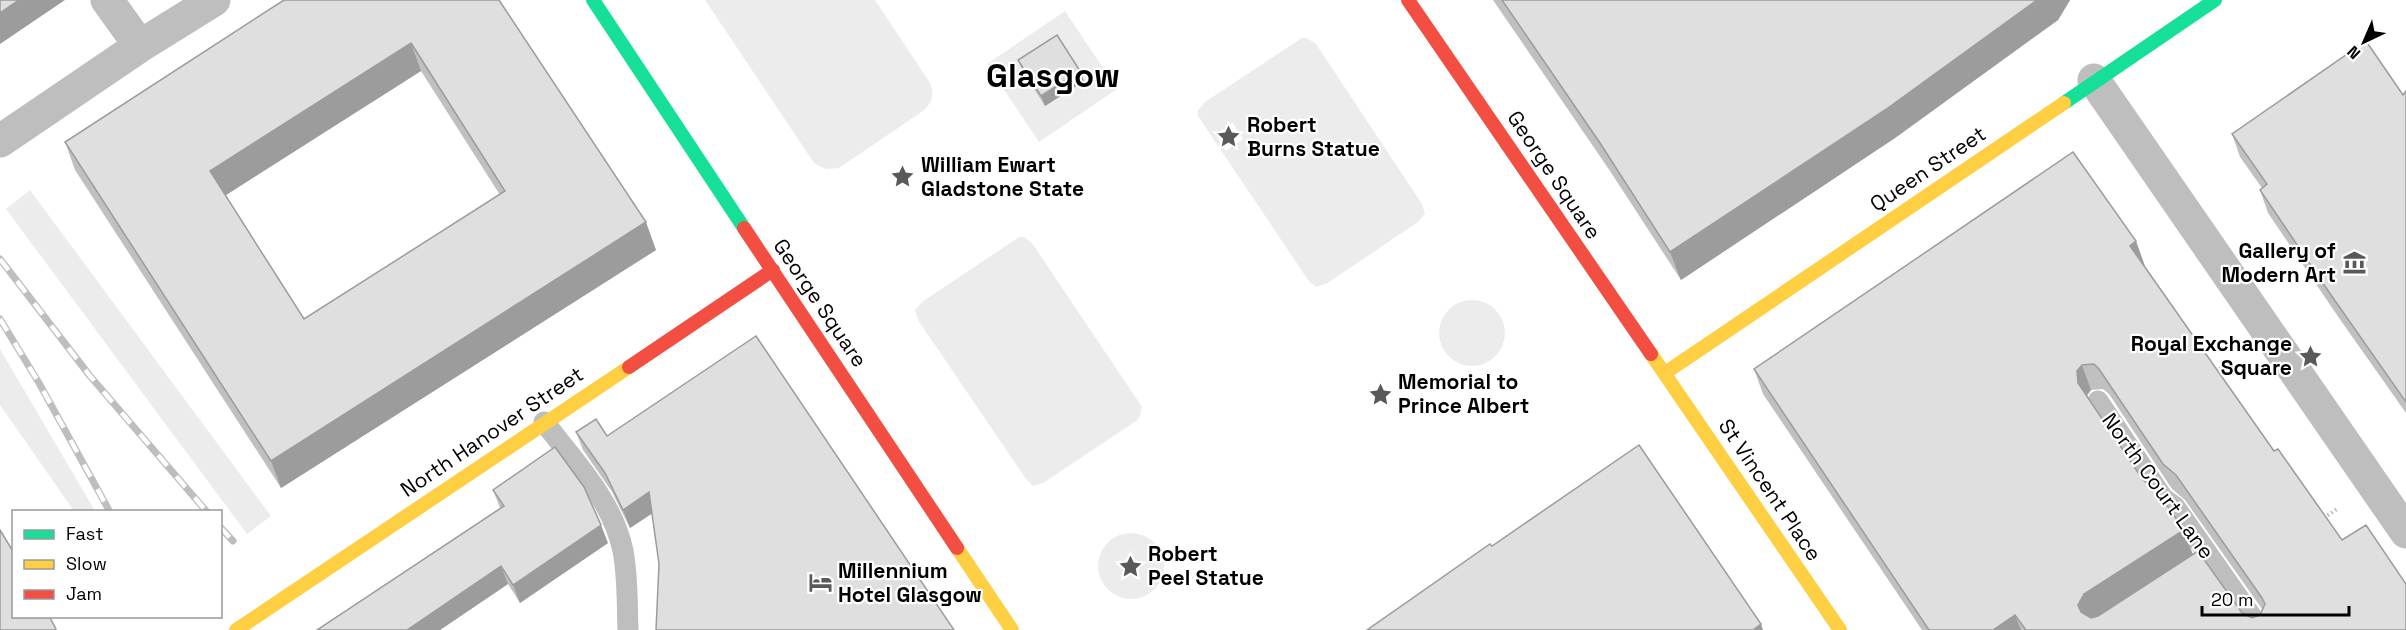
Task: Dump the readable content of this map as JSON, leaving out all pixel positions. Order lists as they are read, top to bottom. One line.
{"streets":{"street":["Queen Street","George Square","North Hanover Street","St Vincent Place"],"lane":["North Court Lane"]},"crossings":[["Queen Street","George Square"],["Queen Street","St Vincent Place"],["George Square","North Hanover Street"],["George Square","St Vincent Place"]],"districts":["Glasgow"],"places":{"place":["Robert Burns Statue","William Ewart Gladstone State","Royal Exchange Square","Memorial to Prince Albert","Robert Peel Statue"],"museum":["Gallery of Modern Art"],"hotel":["Millennium Hotel Glasgow"]},"legend":["Fast","Slow","Jam"],"scale_bar":"20 m","north":"bottom left"}
